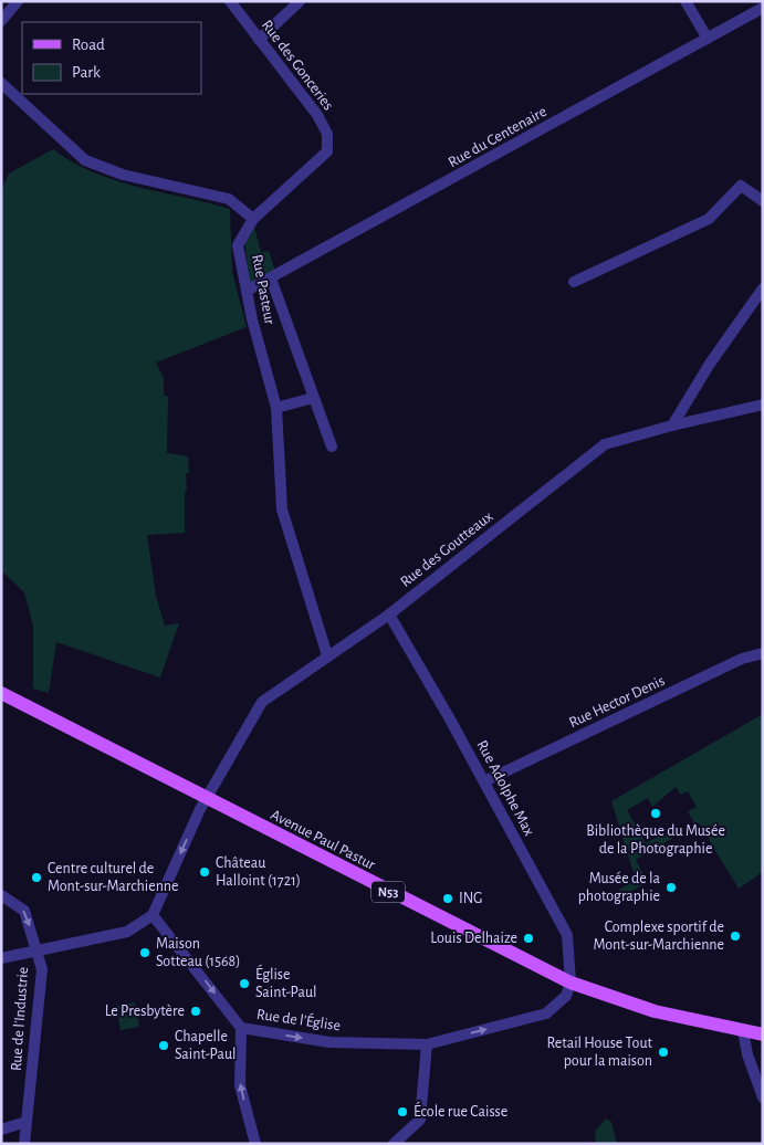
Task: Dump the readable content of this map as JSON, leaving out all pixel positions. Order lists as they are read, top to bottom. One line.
{"streets":{"main road":["Avenue Paul Pastur","N53"],"street":["Rue des Gonceries","Rue du Centenaire","Rue Pasteur","Rue des Goutteaux","Rue Hector Denis","Rue Adolphe Max","Rue de l'Industrie","Rue de l'Église"]},"crossings":[["Rue des Gonceries","Rue Pasteur"],["Rue du Centenaire","Rue Pasteur"],["Rue Pasteur","Rue des Goutteaux"],["Rue des Goutteaux","Rue Adolphe Max"],["Rue des Goutteaux","Avenue Paul Pastur"],["Rue Hector Denis","Rue Adolphe Max"],["Rue Adolphe Max","Avenue Paul Pastur"],["Rue Adolphe Max","Rue de l'Église"],["Avenue Paul Pastur","Rue de l'Église"],["Rue de l'Industrie","Rue de l'Église"]],"one_way":["Rue de l'Église"],"places":["Bibliothèque du Musée de la Photographie","Château Halloint (1721)","Centre culturel de Mont-sur-Marchienne","Musée de la photographie","ING","Complexe sportif de Mont-sur-Marchienne","Louis Delhaize","Maison Sotteau (1568)","Église Saint-Paul","Le Presbytère","Chapelle Saint-Paul","Retail House Tout pour la maison","École rue Caisse"],"legend":["Road","Park"]}
